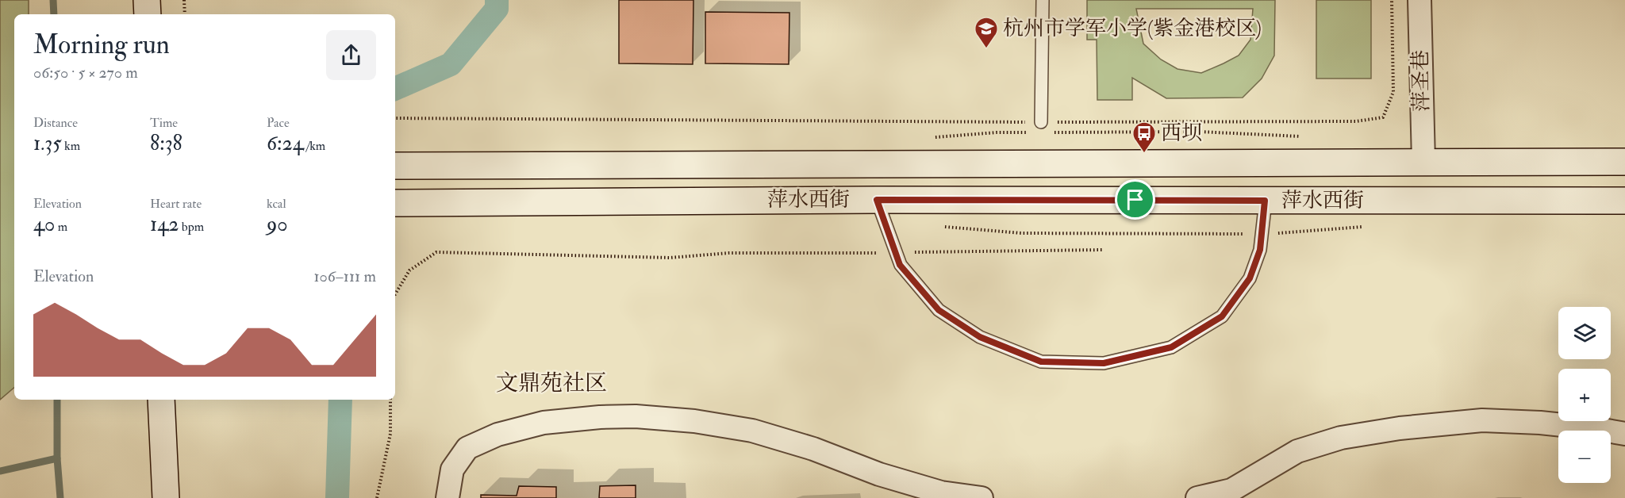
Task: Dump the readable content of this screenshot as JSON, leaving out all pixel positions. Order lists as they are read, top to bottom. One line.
{"streets":{"main road":["萍水西街"],"street":["萍圣巷"]},"crossings":[["萍圣巷","萍水西街"]],"districts":["文鼎苑社区"],"places":{"school or university":["杭州市学军小学(紫金港校区)"],"bus stop":["西坝"]},"page":{"heading":["Morning run","06:50 · 5 × 270 m"],"stats":[["Distance","1.35 km"],["Time","8:38"],["Pace","6:24 /km"],["Elevation","40 m"],["Heart rate","142 bpm"],["kcal","90"]],"chart":["Elevation","106–111 m"],"map_buttons":["+","−"]}}
